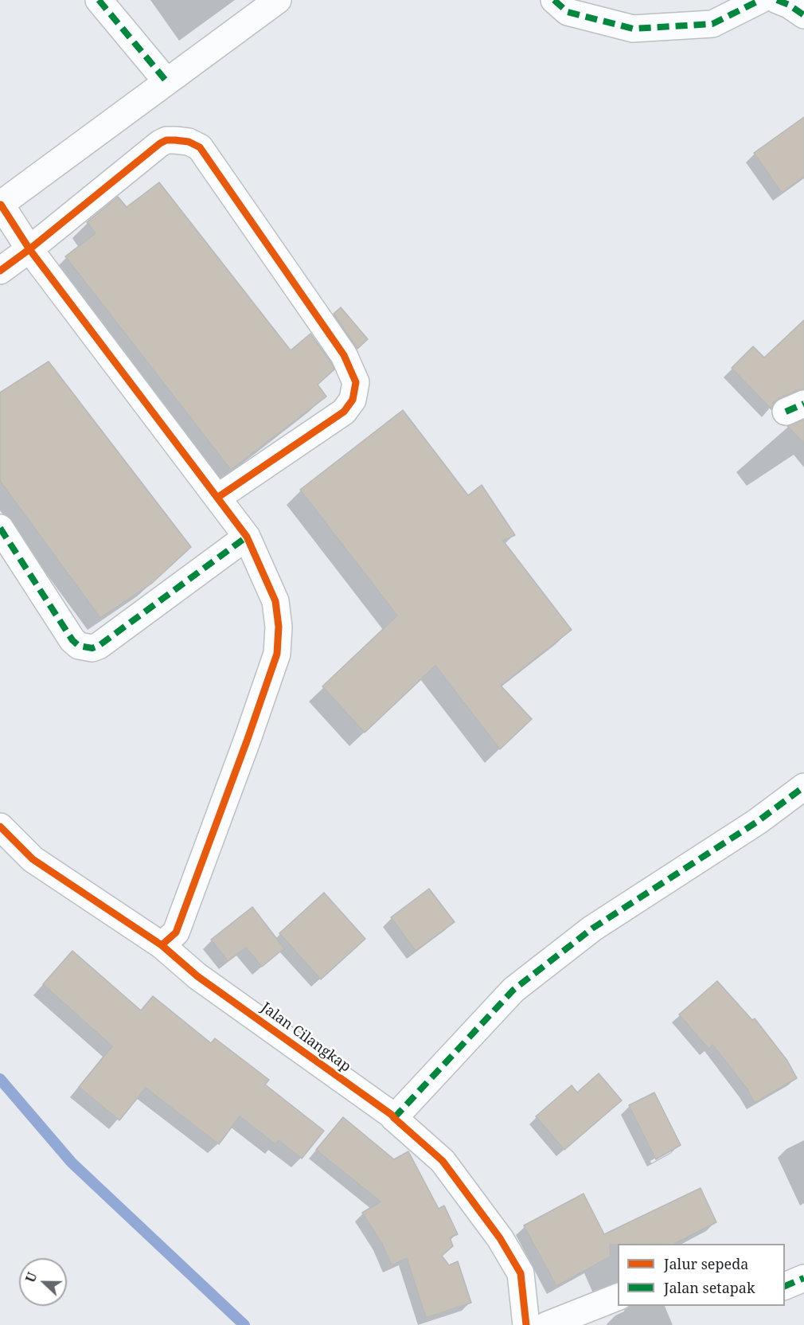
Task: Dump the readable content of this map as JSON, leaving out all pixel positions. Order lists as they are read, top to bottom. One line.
{"streets":{"street":["Jalan Cilangkap"]},"legend":["Jalur sepeda","Jalan setapak"],"north":"left"}
